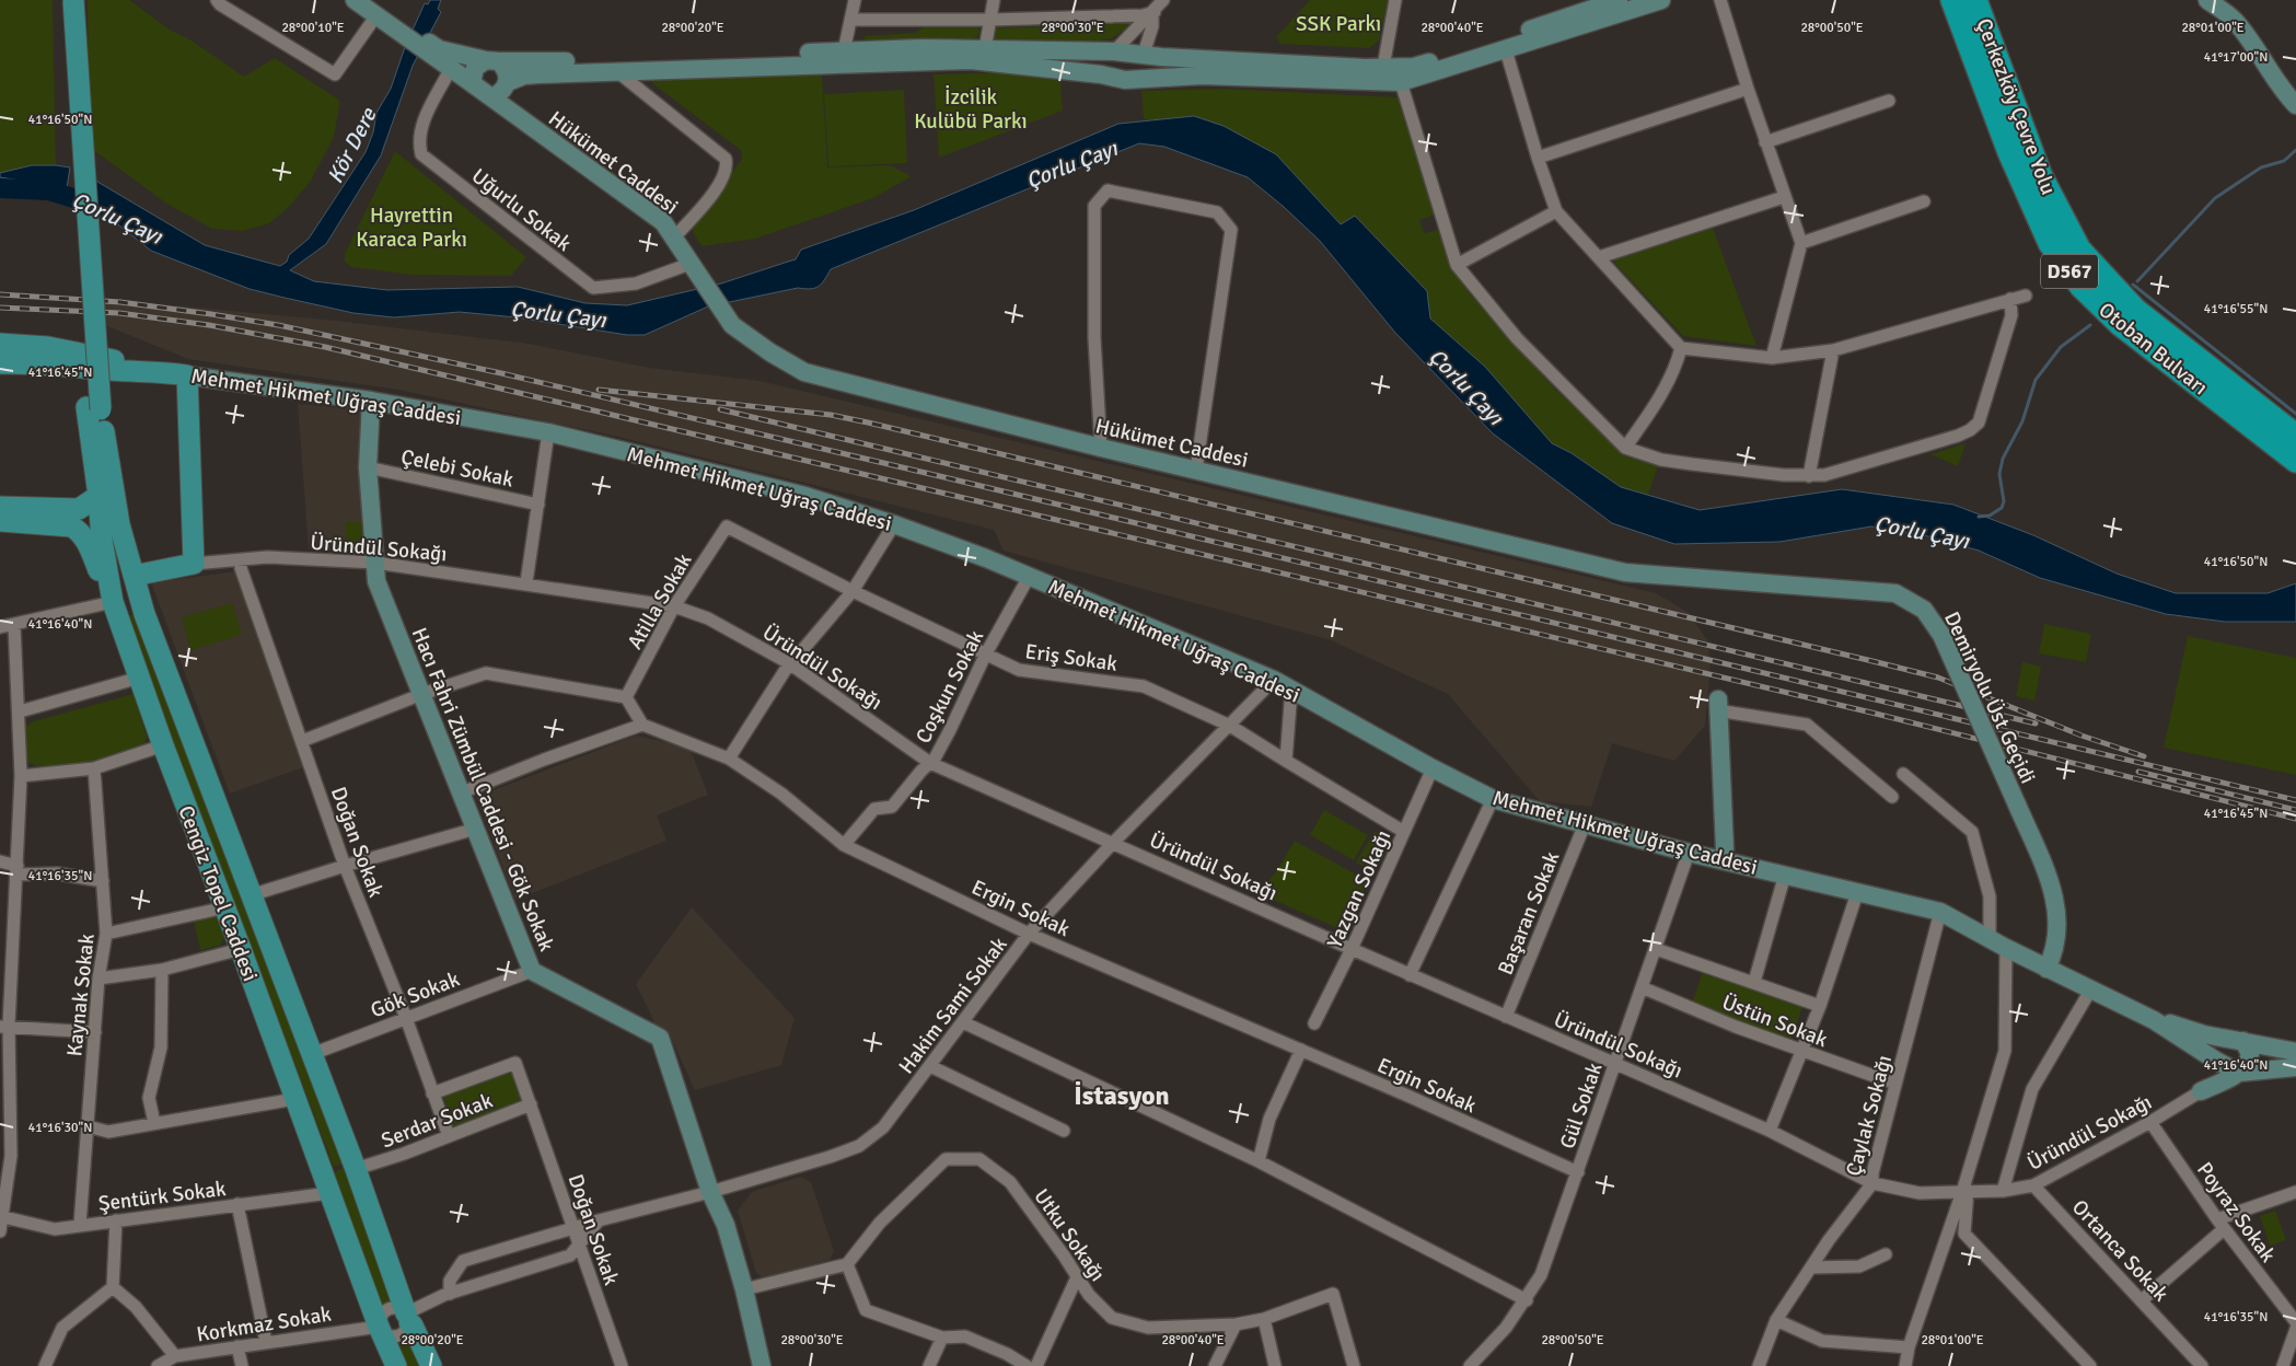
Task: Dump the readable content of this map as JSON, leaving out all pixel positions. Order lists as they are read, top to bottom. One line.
{"streets":{"highway":["Çerkezköy Çevre Yolu","D567","Otoban Bulvarı"],"main road":["Hükümet Caddesi","Mehmet Hikmet Uğraş Caddesi","Demiryolu Üst Geçidi","Hacı Fahri Zümbül Caddesi - Gök Sokak","Cengiz Topel Caddesi"],"street":["Uğurlu Sokak","Çelebi Sokak","Üründül Sokağı","Atilla Sokak","Eriş Sokak","Coşkun Sokak","Doğan Sokak","Yazgan Sokağı","Ergin Sokak","Başaran Sokak","Gök Sokak","Kaynak Sokak","Hakim Sami Sokak","Üstün Sokak","Gül Sokak","Çaylak Sokağı","Serdar Sokak","Şentürk Sokak","Poyraz Sokak","Utku Sokağı","Ortanca Sokak","Korkmaz Sokak"]},"crossings":[["Hükümet Caddesi","Uğurlu Sokak"],["Hükümet Caddesi","Demiryolu Üst Geçidi"],["Mehmet Hikmet Uğraş Caddesi","Coşkun Sokak"],["Mehmet Hikmet Uğraş Caddesi","Demiryolu Üst Geçidi"],["Mehmet Hikmet Uğraş Caddesi","Hacı Fahri Zümbül Caddesi - Gök Sokak"],["Mehmet Hikmet Uğraş Caddesi","Yazgan Sokağı"],["Mehmet Hikmet Uğraş Caddesi","Başaran Sokak"],["Mehmet Hikmet Uğraş Caddesi","Hakim Sami Sokak"],["Mehmet Hikmet Uğraş Caddesi","Gül Sokak"],["Mehmet Hikmet Uğraş Caddesi","Çaylak Sokağı"],["Çelebi Sokak","Hacı Fahri Zümbül Caddesi - Gök Sokak"],["Üründül Sokağı","Atilla Sokak"],["Üründül Sokağı","Coşkun Sokak"],["Üründül Sokağı","Hacı Fahri Zümbül Caddesi - Gök Sokak"],["Üründül Sokağı","Doğan Sokak"],["Üründül Sokağı","Yazgan Sokağı"],["Üründül Sokağı","Başaran Sokak"],["Üründül Sokağı","Hakim Sami Sokak"],["Üründül Sokağı","Gül Sokak"],["Üründül Sokağı","Çaylak Sokağı"],["Üründül Sokağı","Poyraz Sokak"],["Üründül Sokağı","Ortanca Sokak"],["Atilla Sokak","Eriş Sokak"],["Eriş Sokak","Coşkun Sokak"],["Eriş Sokak","Yazgan Sokağı"],["Eriş Sokak","Hakim Sami Sokak"],["Coşkun Sokak","Ergin Sokak"],["Hacı Fahri Zümbül Caddesi - Gök Sokak","Gök Sokak"],["Hacı Fahri Zümbül Caddesi - Gök Sokak","Hakim Sami Sokak"],["Doğan Sokak","Gök Sokak"],["Doğan Sokak","Hakim Sami Sokak"],["Doğan Sokak","Serdar Sokak"],["Cengiz Topel Caddesi","Gök Sokak"],["Cengiz Topel Caddesi","Serdar Sokak"],["Cengiz Topel Caddesi","Şentürk Sokak"],["Cengiz Topel Caddesi","Korkmaz Sokak"],["Ergin Sokak","Hakim Sami Sokak"],["Ergin Sokak","Gül Sokak"],["Kaynak Sokak","Şentürk Sokak"],["Üstün Sokak","Gül Sokak"],["Üstün Sokak","Çaylak Sokağı"]],"districts":["İstasyon"],"water":["Kör Dere","Çorlu Çayı"],"parks":["SSK Parkı","İzcilik Kulübü Parkı","Hayrettin Karaca Parkı"],"coordinates":["28°00'10\"E","28°00'20\"E","28°00'30\"E","28°00'40\"E","28°00'50\"E","28°01'00\"E","41°17'00\"N","41°16'50\"N","41°16'55\"N","41°16'45\"N","41°16'40\"N","41°16'35\"N","41°16'30\"N"]}
